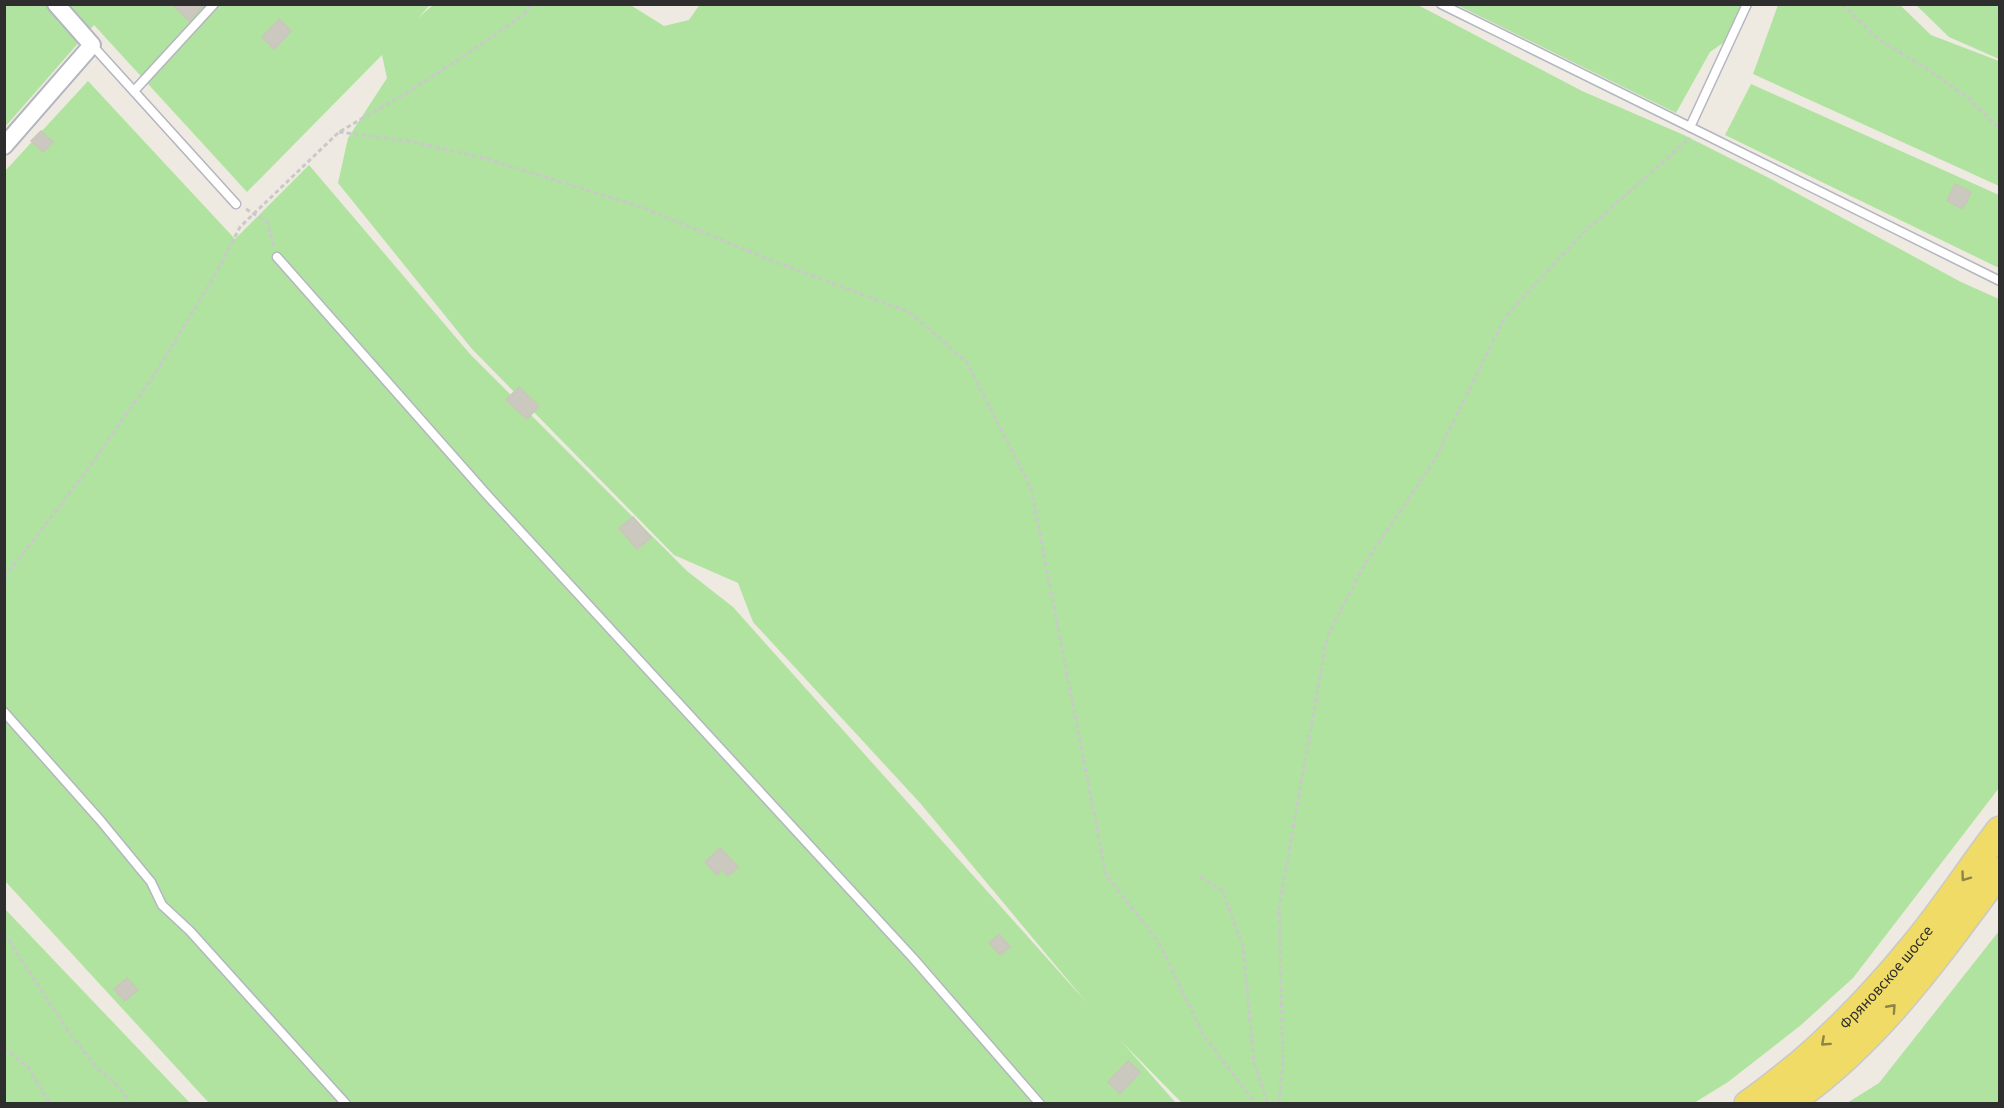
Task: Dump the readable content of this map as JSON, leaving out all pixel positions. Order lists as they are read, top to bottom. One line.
{"streets":{"main road":["Фряновское шоссе"]}}
